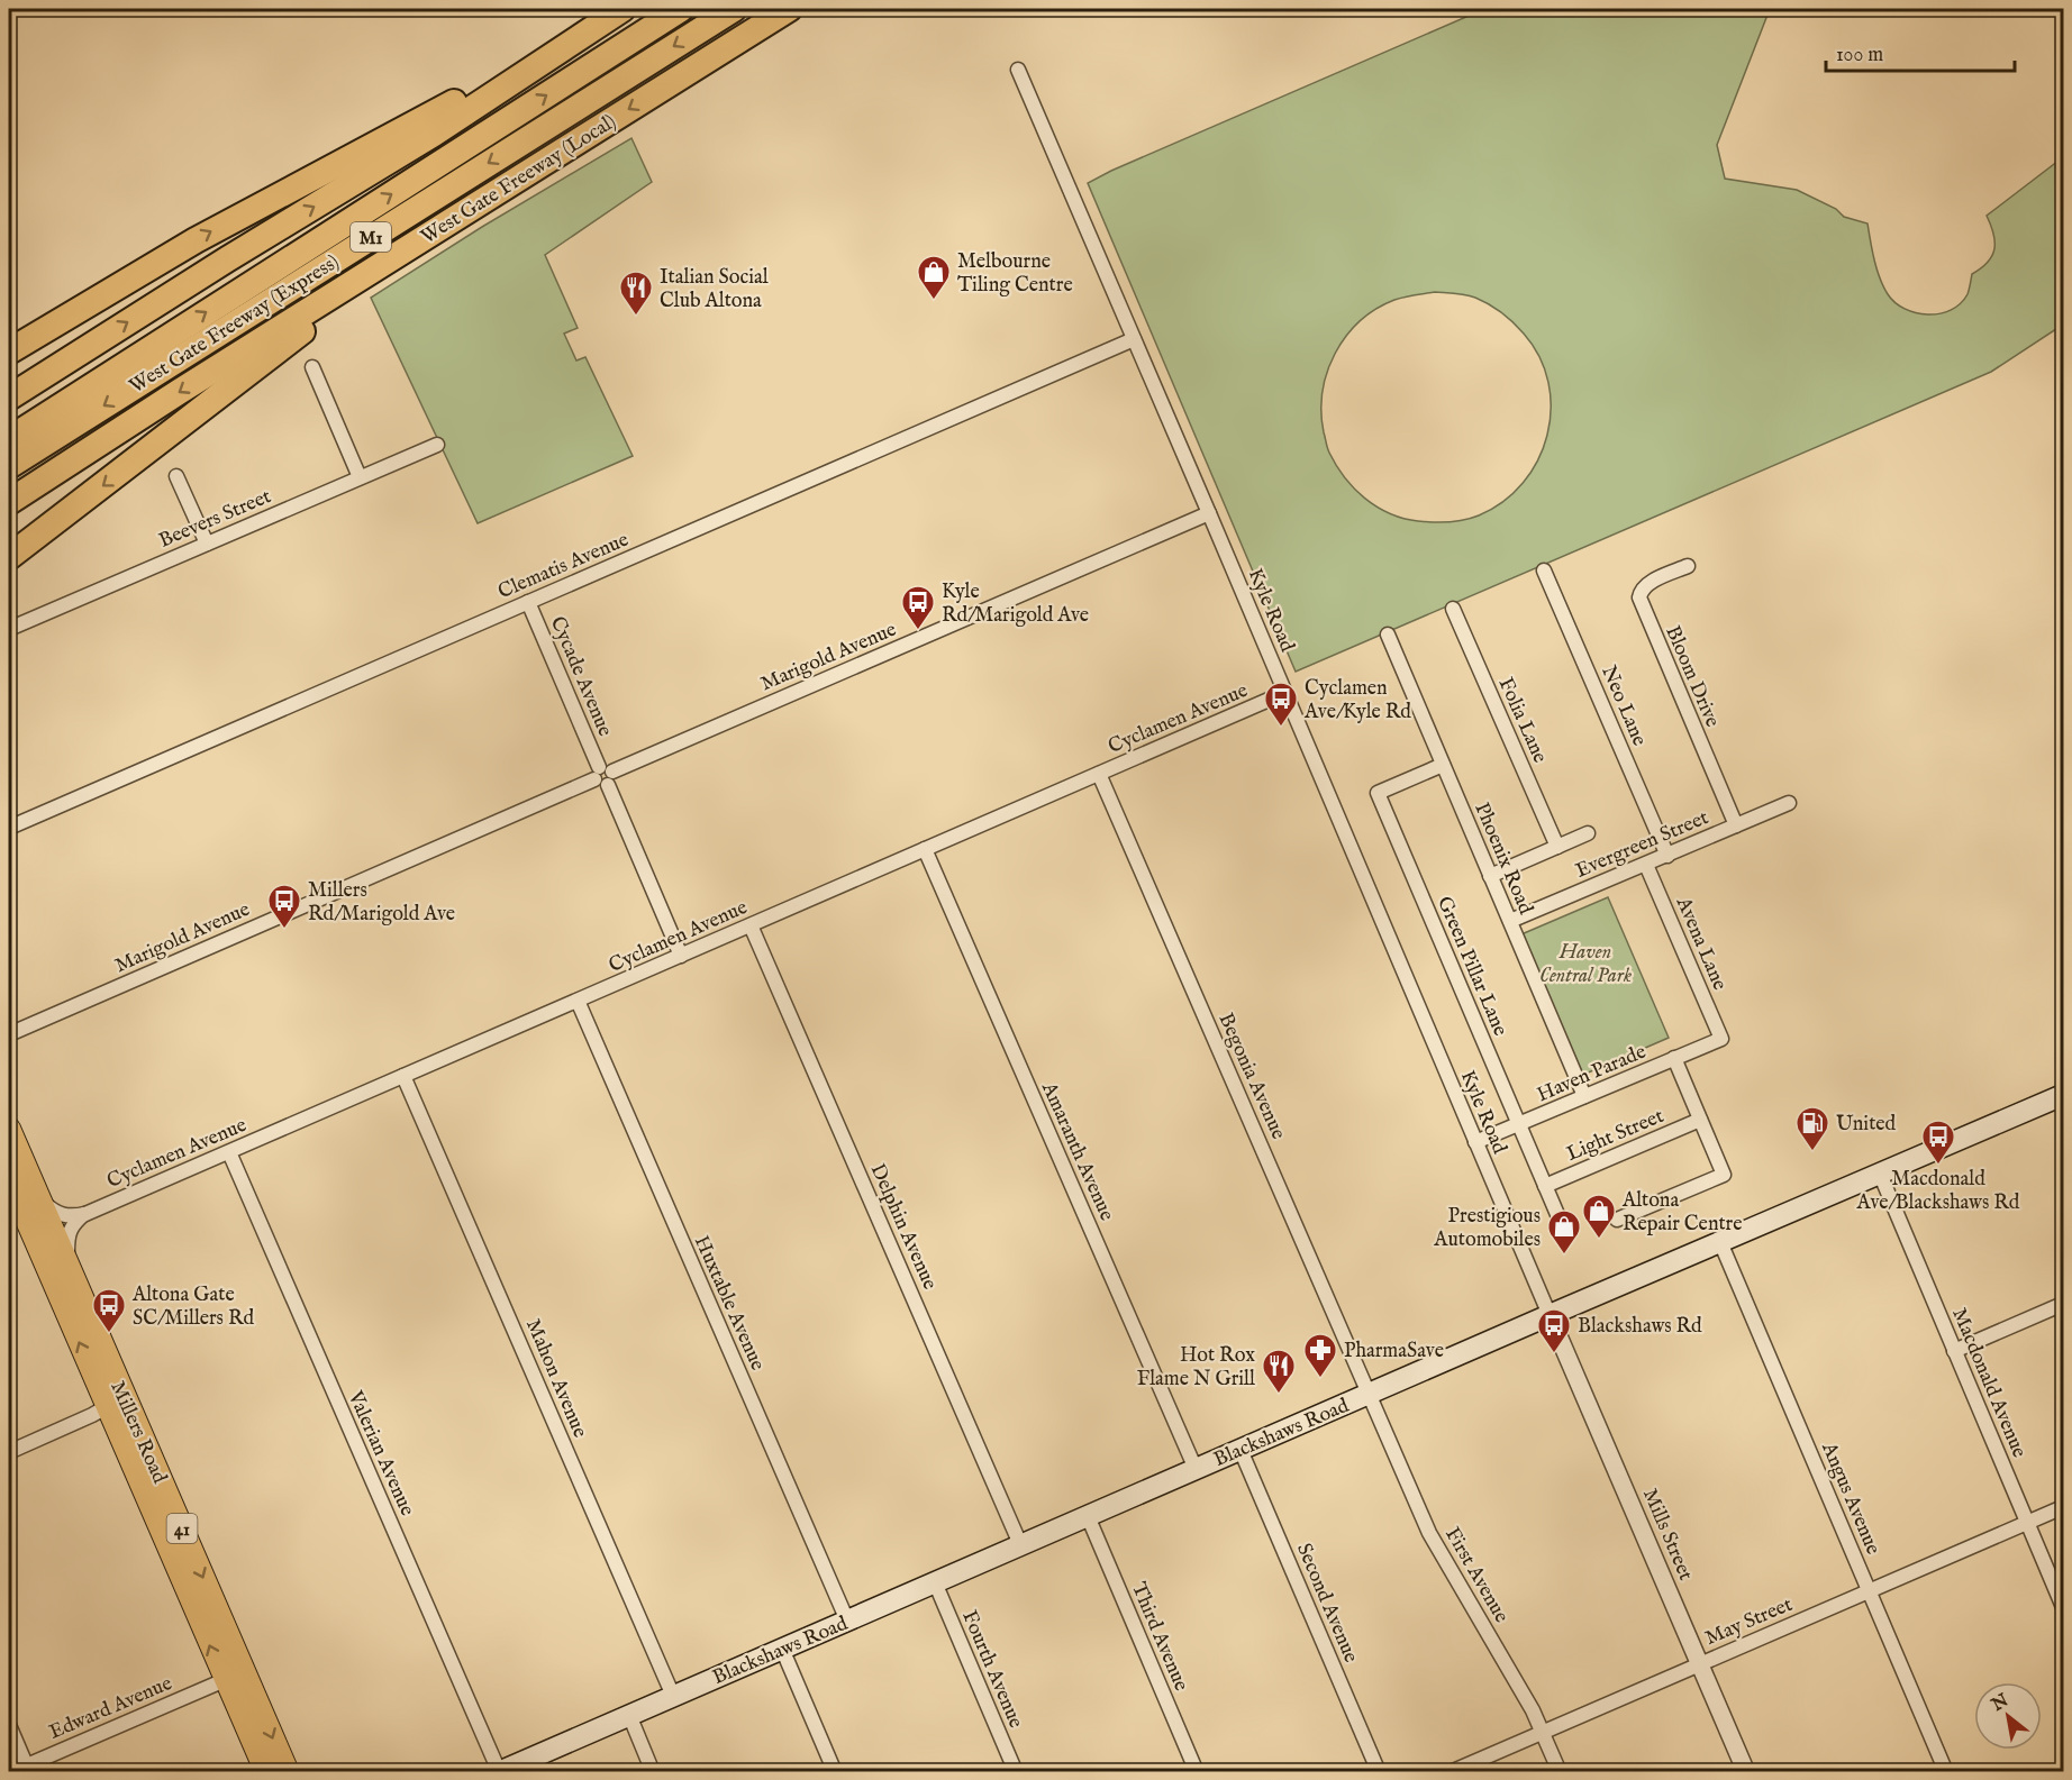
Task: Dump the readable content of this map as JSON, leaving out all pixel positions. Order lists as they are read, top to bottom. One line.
{"streets":{"highway":["West Gate Freeway (Local)","M1","West Gate Freeway (Express)"],"main road":["Millers Road","Blackshaws Road","41"],"street":["Beevers Street","Clematis Avenue","Kyle Road","Marigold Avenue","Cycade Avenue","Bloom Drive","Neo Lane","Cyclamen Avenue","Folia Lane","Evergreen Street","Phoenix Road","Avena Lane","Green Pillar Lane","Haven Parade","Begonia Avenue","Light Street","Amaranth Avenue","Delphin Avenue","Huxtable Avenue","Mahon Avenue","Macdonald Avenue","Valerian Avenue","Angus Avenue","Mills Street","First Avenue","Second Avenue","May Street","Third Avenue","Fourth Avenue","Edward Avenue"]},"crossings":[["Clematis Avenue","Kyle Road"],["Clematis Avenue","Cycade Avenue"],["Kyle Road","Marigold Avenue"],["Kyle Road","Cyclamen Avenue"],["Kyle Road","Haven Parade"],["Kyle Road","Blackshaws Road"],["Kyle Road","Mills Street"],["Marigold Avenue","Cycade Avenue"],["Cycade Avenue","Cyclamen Avenue"],["Bloom Drive","Evergreen Street"],["Neo Lane","Evergreen Street"],["Cyclamen Avenue","Begonia Avenue"],["Cyclamen Avenue","Amaranth Avenue"],["Cyclamen Avenue","Delphin Avenue"],["Cyclamen Avenue","Huxtable Avenue"],["Cyclamen Avenue","Mahon Avenue"],["Cyclamen Avenue","Millers Road"],["Cyclamen Avenue","Valerian Avenue"],["Evergreen Street","Phoenix Road"],["Evergreen Street","Avena Lane"],["Phoenix Road","Green Pillar Lane"],["Phoenix Road","Haven Parade"],["Avena Lane","Haven Parade"],["Green Pillar Lane","Haven Parade"],["Green Pillar Lane","Light Street"],["Begonia Avenue","Blackshaws Road"],["Begonia Avenue","First Avenue"],["Amaranth Avenue","Blackshaws Road"],["Delphin Avenue","Blackshaws Road"],["Huxtable Avenue","Blackshaws Road"],["Mahon Avenue","Blackshaws Road"],["Macdonald Avenue","Blackshaws Road"],["Macdonald Avenue","May Street"],["Millers Road","Edward Avenue"],["Blackshaws Road","Valerian Avenue"],["Blackshaws Road","Angus Avenue"],["Blackshaws Road","Mills Street"],["Blackshaws Road","First Avenue"],["Blackshaws Road","Second Avenue"],["Blackshaws Road","Third Avenue"],["Blackshaws Road","Fourth Avenue"],["Angus Avenue","May Street"],["Mills Street","May Street"],["First Avenue","May Street"]],"parks":["Haven Central Park"],"places":{"shop":["Melbourne Tiling Centre","Altona Repair Centre","Prestigious Automobiles"],"restaurant":["Italian Social Club Altona","Hot Rox Flame N Grill"],"bus stop":["Kyle Rd/Marigold Ave","Cyclamen Ave/Kyle Rd","Millers Rd/Marigold Ave","Macdonald Ave/Blackshaws Rd","Altona Gate SC/Millers Rd","Blackshaws Rd"],"fuel station":["United"],"pharmacy":["PharmaSave"]},"scale_bar":"100 m","north":"top left"}
